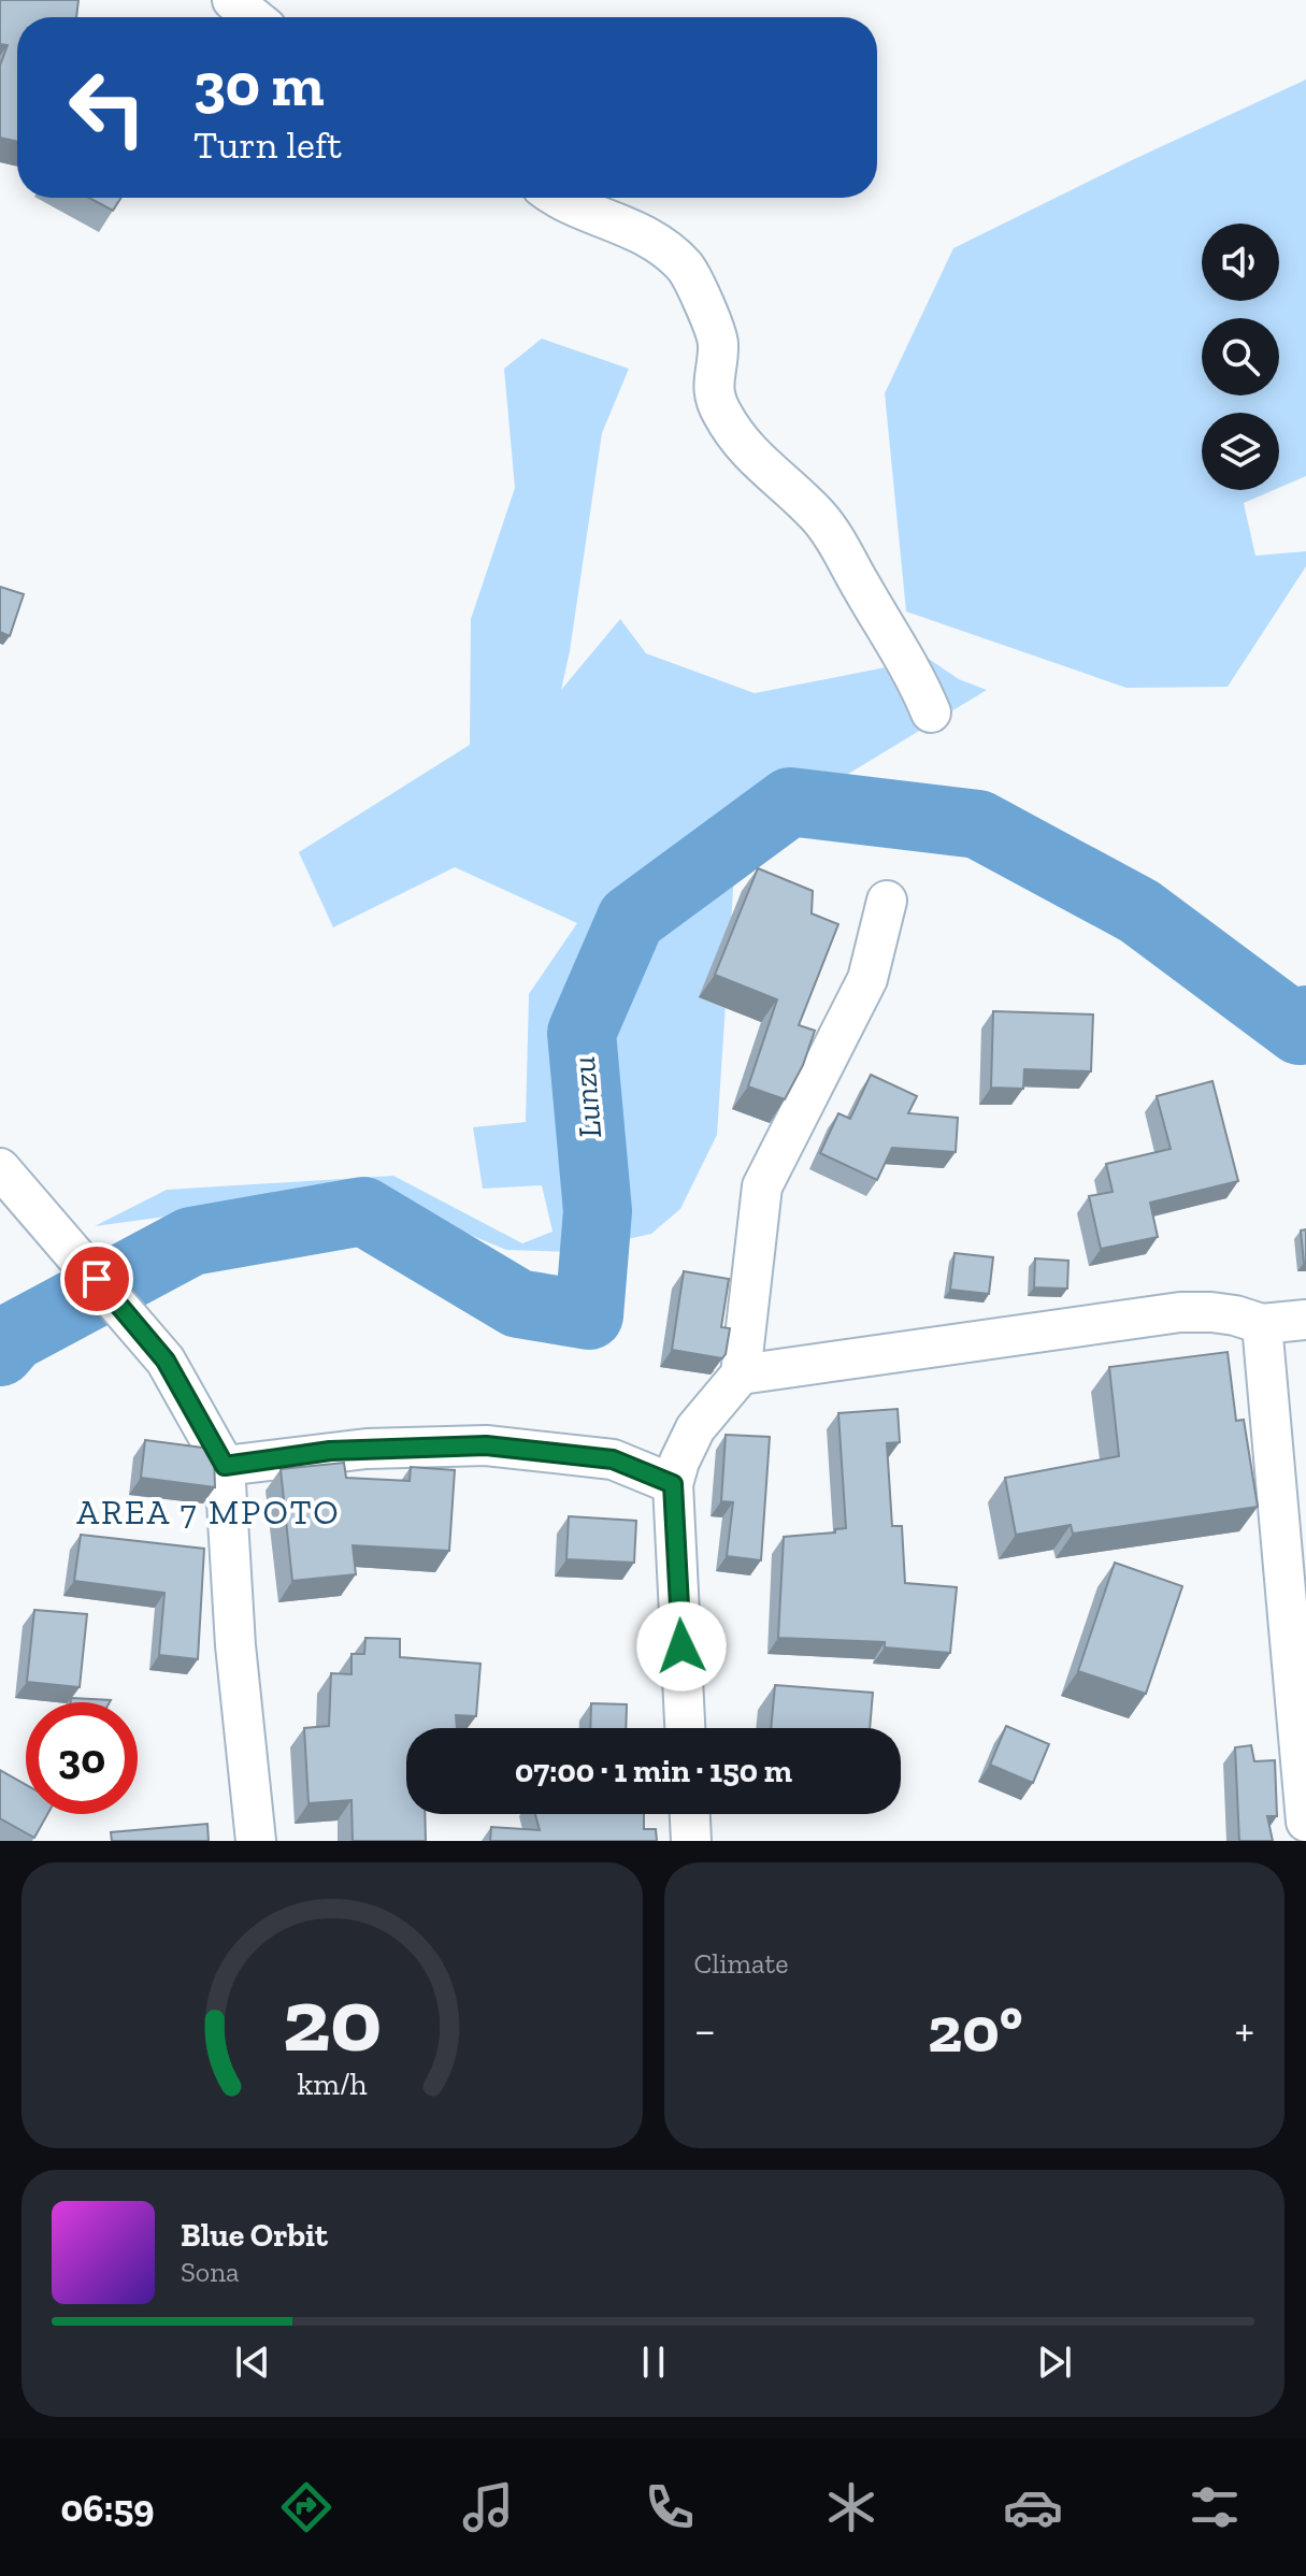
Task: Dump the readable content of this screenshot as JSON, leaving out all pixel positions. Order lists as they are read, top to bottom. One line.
{"districts":["AREA 7 MPOTO"],"water":["Lunzu"],"page":{"turn":["30 m","Turn left"],"limit":"30","trip":"07:00 · 1 min · 150 m","tile":"Climate","heat":["−","20°","+"],"song":["Blue Orbit","Sona"],"tabs":"06:59","gauge":["20","km/h"]}}
